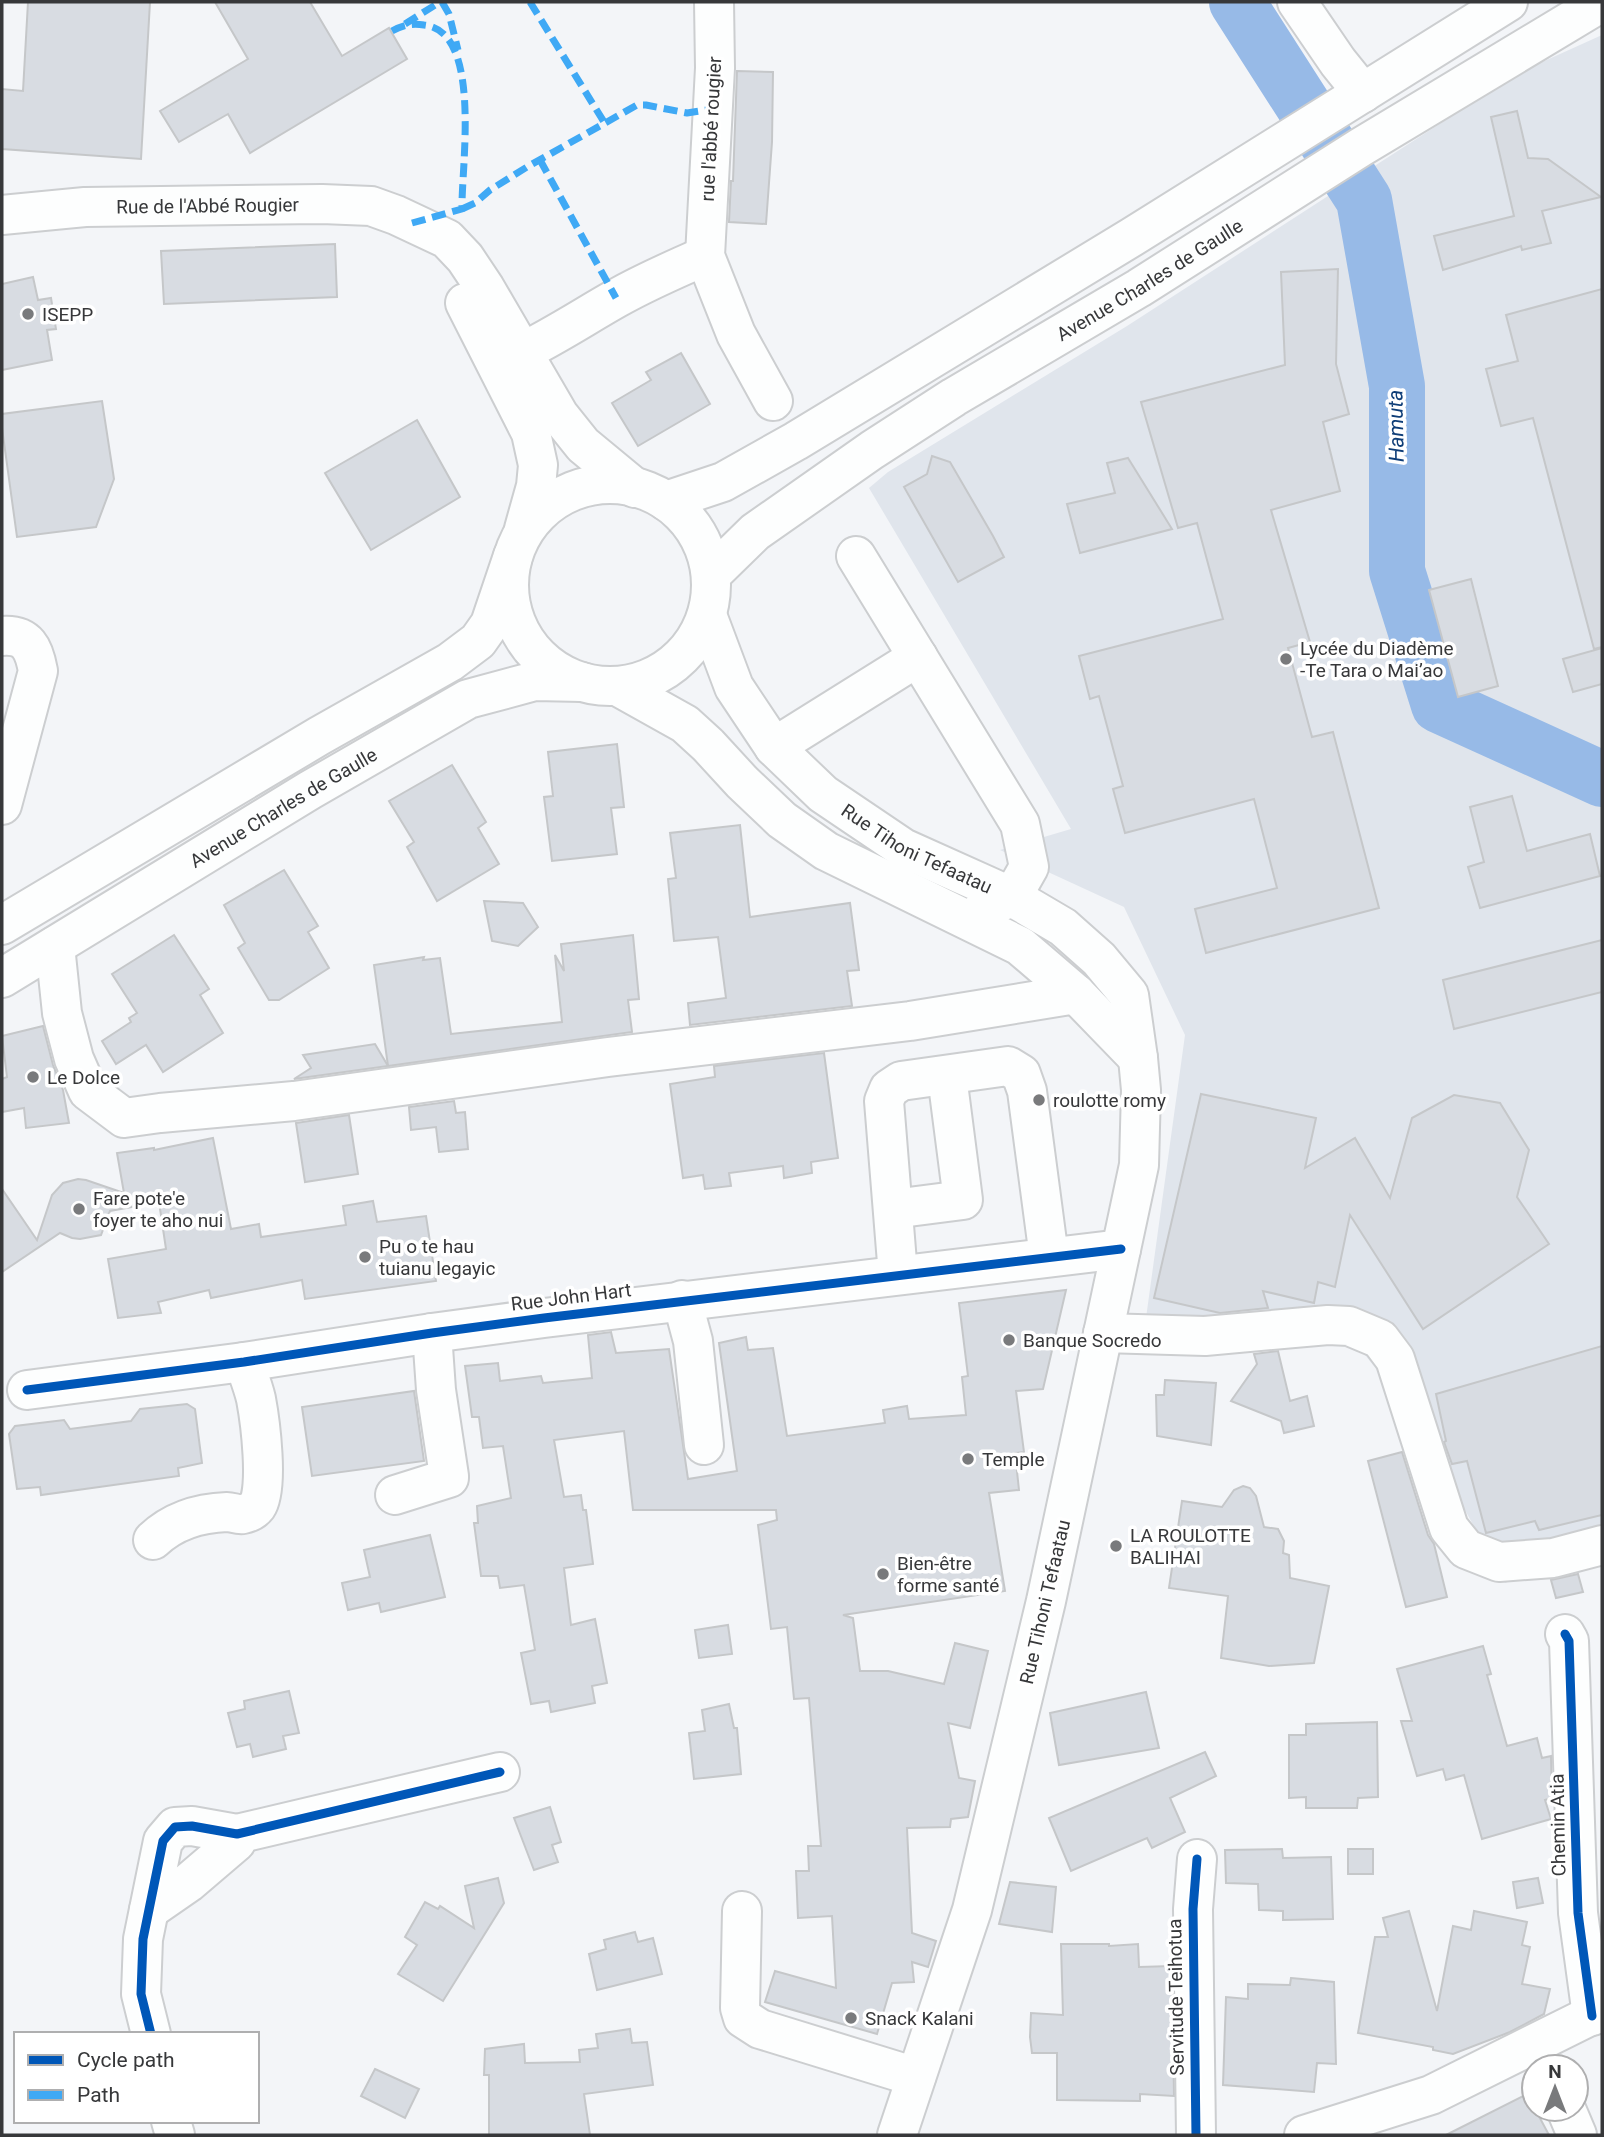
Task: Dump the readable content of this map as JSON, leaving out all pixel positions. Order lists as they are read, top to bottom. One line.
{"streets":{"main road":["rue l'abbé rougier","Rue de l'Abbé Rougier","Avenue Charles de Gaulle","Rue Tihoni Tefaatau","Rue John Hart","Chemin Atia","Servitude Teihotua"]},"crossings":[["Rue de l'Abbé Rougier","Avenue Charles de Gaulle"],["Rue de l'Abbé Rougier","Rue Tihoni Tefaatau"],["Avenue Charles de Gaulle","Rue Tihoni Tefaatau"],["Rue Tihoni Tefaatau","Rue John Hart"]],"water":["Hamuta"],"places":["ISEPP","Lycée du Diadème -Te Tara o Mai’ao","Le Dolce","roulotte romy","Fare pote'e foyer te aho nui","Pu o te hau tuianu legayic","Banque Socredo","Temple","LA ROULOTTE BALIHAI","Bien-être forme santé","Snack Kalani"],"legend":["Cycle path","Path"],"north":"top"}
